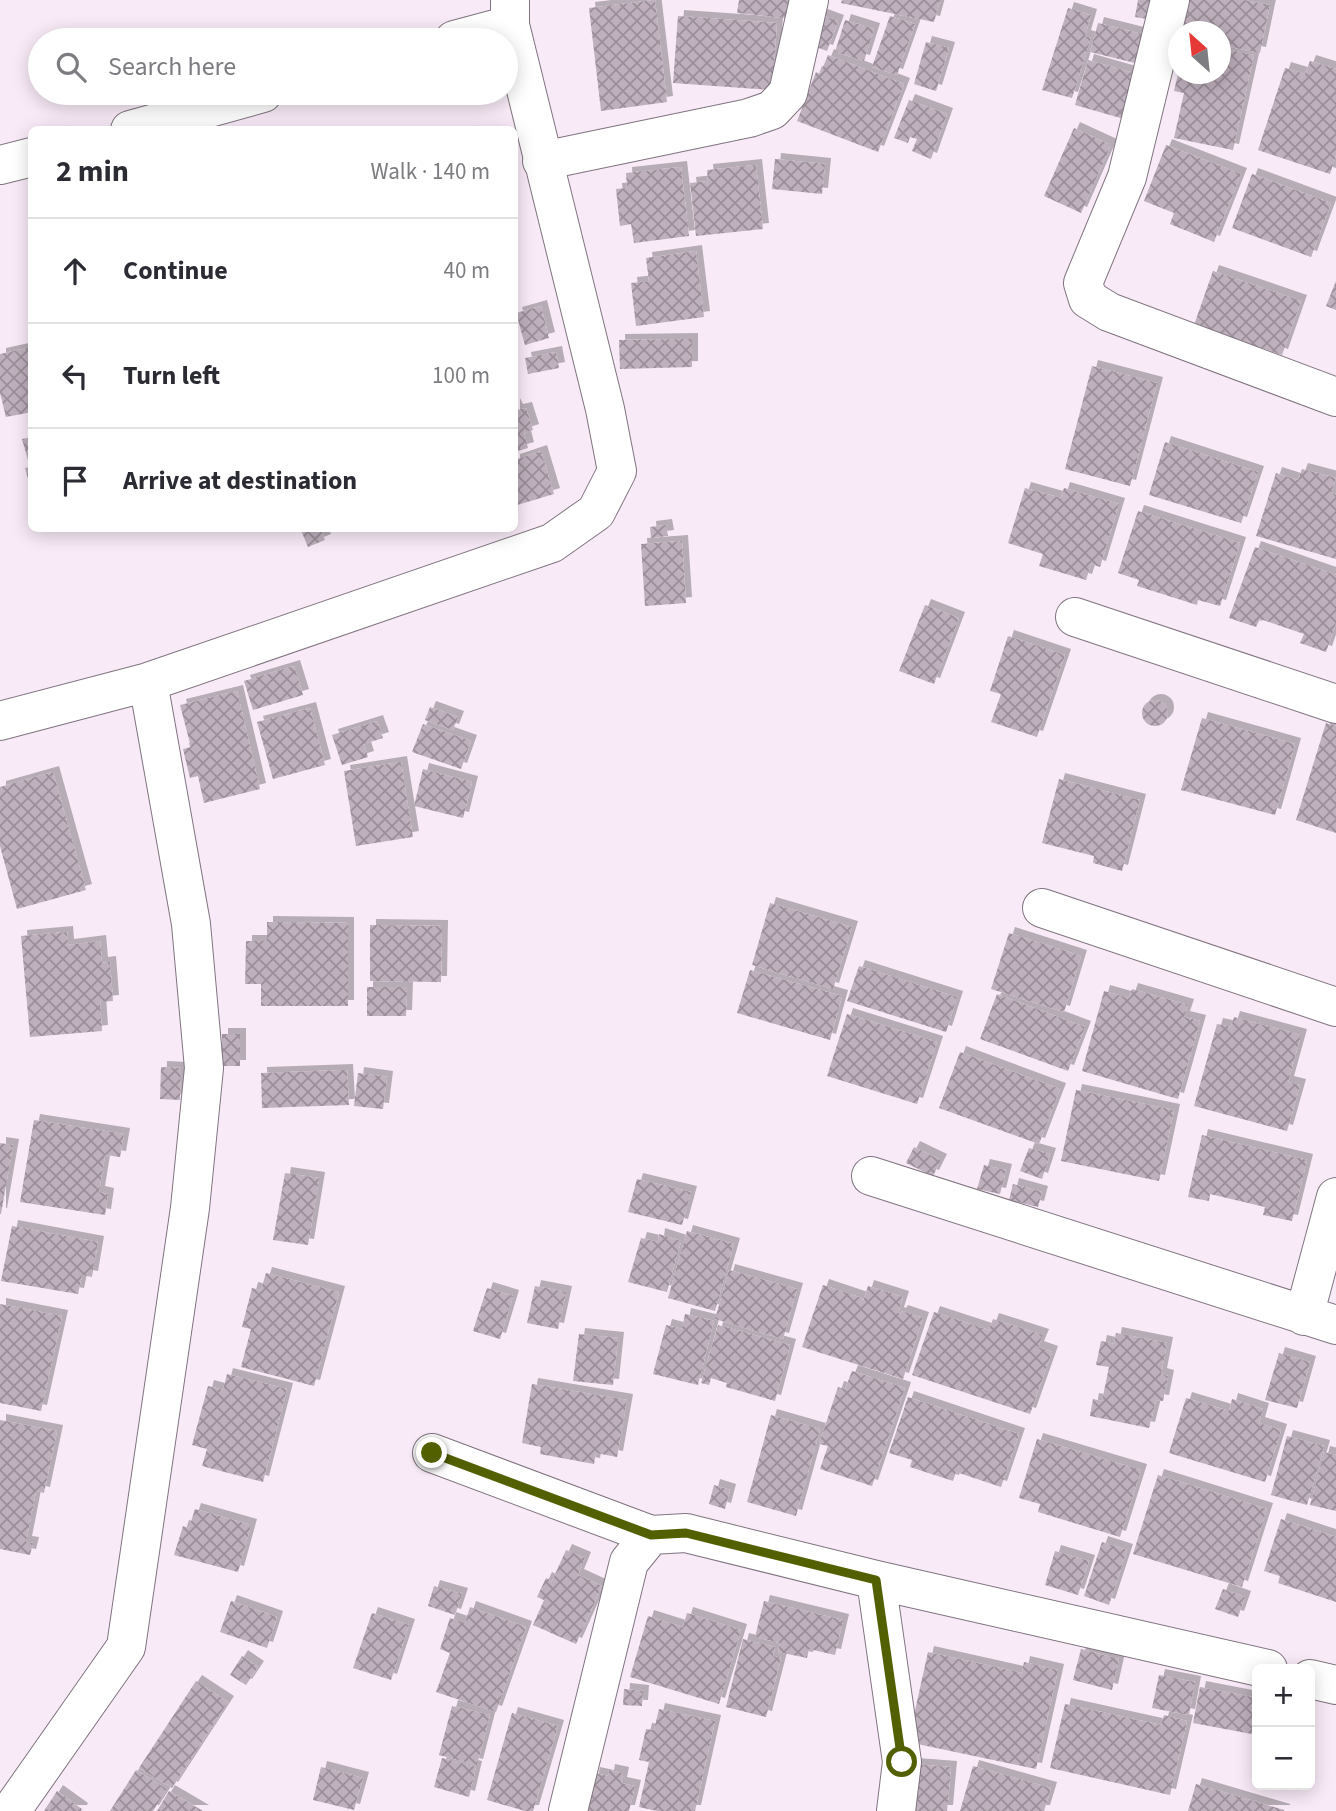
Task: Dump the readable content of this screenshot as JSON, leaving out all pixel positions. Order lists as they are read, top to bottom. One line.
{"north":"top left","page":{"search":"Search here","heading":["2 min","Walk · 140 m"],"list":[["Continue","40 m"],["Turn left","100 m"],"Arrive at destination"],"map_buttons":["+","−"]}}
